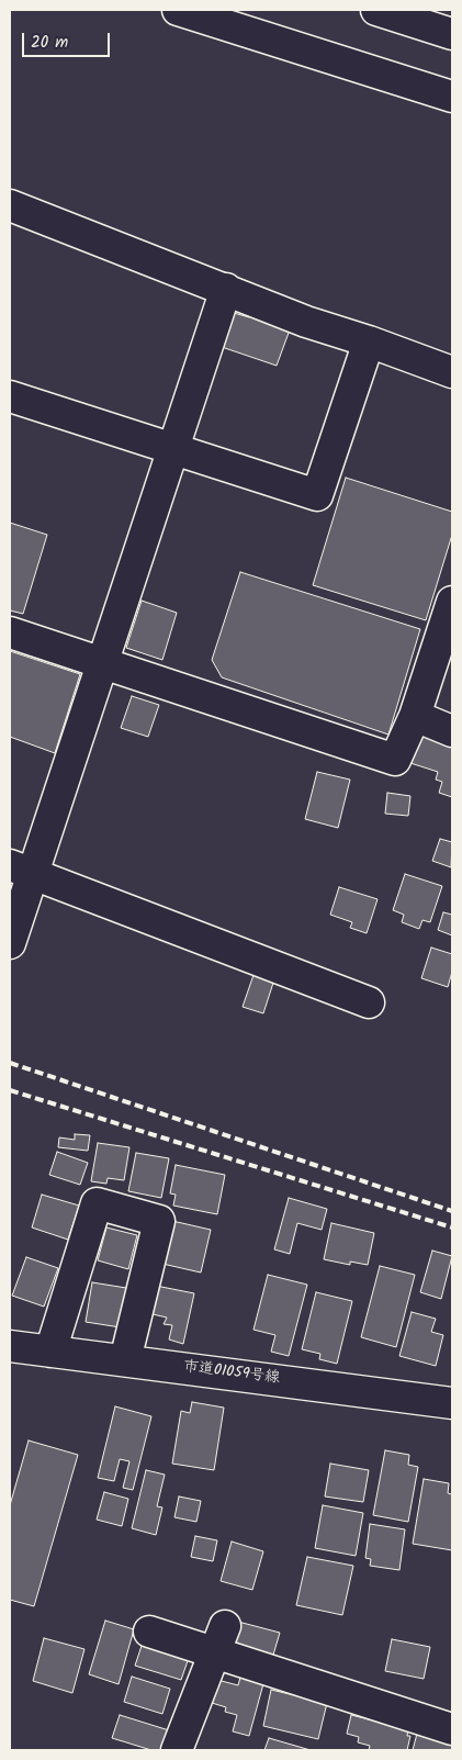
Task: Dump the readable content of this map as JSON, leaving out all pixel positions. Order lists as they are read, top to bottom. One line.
{"streets":{"main road":["市道01059号線"]},"scale_bar":"20 m"}
